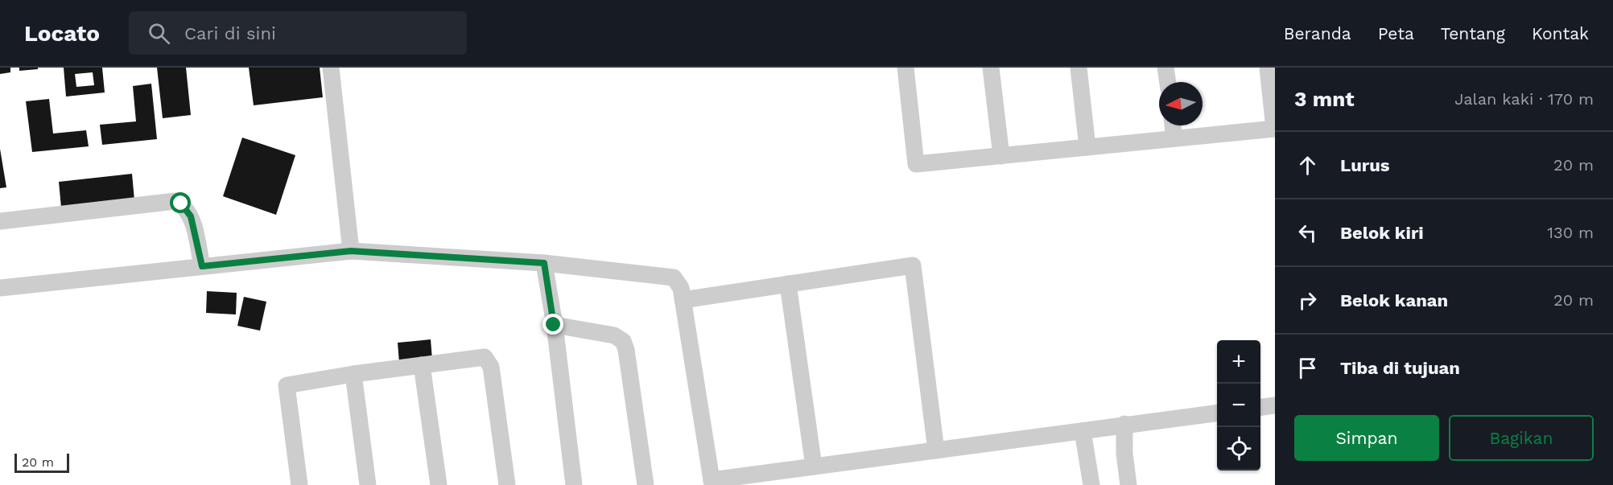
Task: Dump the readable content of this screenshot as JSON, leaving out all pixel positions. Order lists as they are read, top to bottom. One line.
{"scale_bar":"20 m","north":"left","page":{"header":"Locato","search":"Cari di sini","nav":["Beranda","Peta","Tentang","Kontak"],"heading":["3 mnt","Jalan kaki · 170 m"],"list":[["Lurus","20 m"],["Belok kiri","130 m"],["Belok kanan","20 m"],"Tiba di tujuan"],"map_buttons":["+","−"],"buttons":["Simpan","Bagikan"],"scale":"20 m"}}
